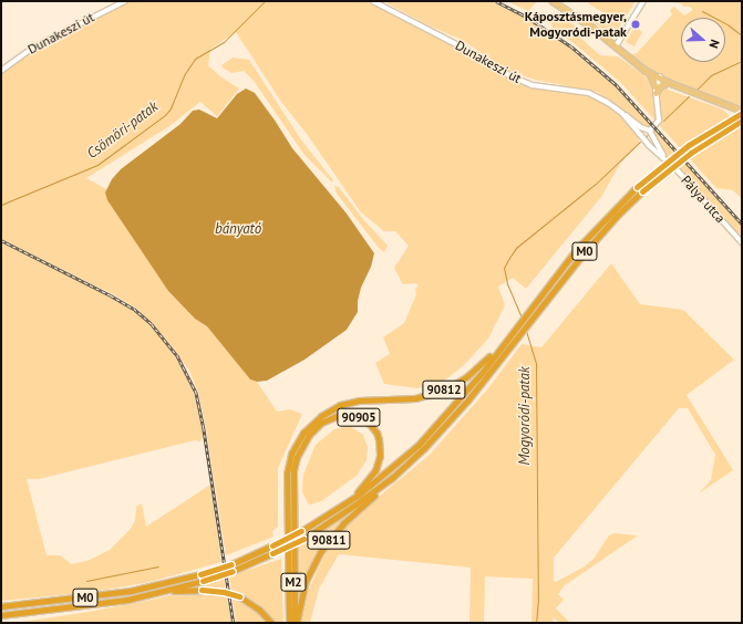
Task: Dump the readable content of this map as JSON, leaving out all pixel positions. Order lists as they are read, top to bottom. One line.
{"streets":{"highway":["M0","90812","90905","90811","M2"],"street":["Dunakeszi út","Pálya utca"]},"crossings":[["Dunakeszi út","Pálya utca"],["M0","90812"],["M0","90905"],["M0","90811"],["90812","90905"],["90812","M2"],["90905","M2"],["90811","M2"]],"water":["Csömöri-patak","bányató","Mogyoródi-patak"],"places":["Káposztásmegyer, Mogyoródi-patak"],"north":"right"}
